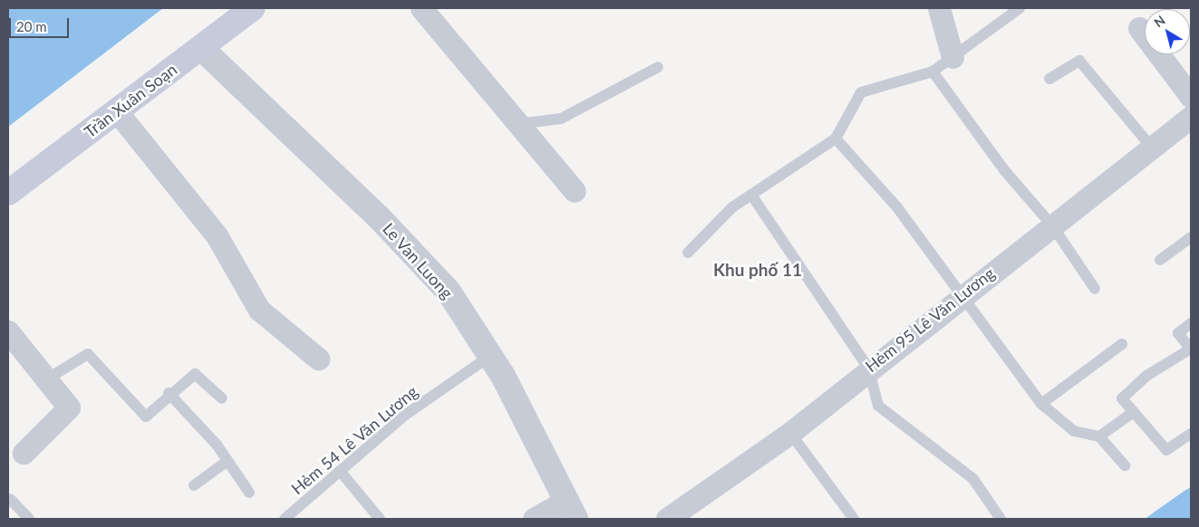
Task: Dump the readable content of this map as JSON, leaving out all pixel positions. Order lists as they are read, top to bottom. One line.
{"streets":{"main road":["Trần Xuân Soạn"],"street":["Le Van Luong","Hẻm 95 Lê Văn Lương"],"lane":["Hẻm 54 Lê Văn Lương"]},"crossings":[["Trần Xuân Soạn","Le Van Luong"],["Le Van Luong","Hẻm 54 Lê Văn Lương"]],"districts":["Khu phố 11"],"scale_bar":"20 m","north":"top left"}
